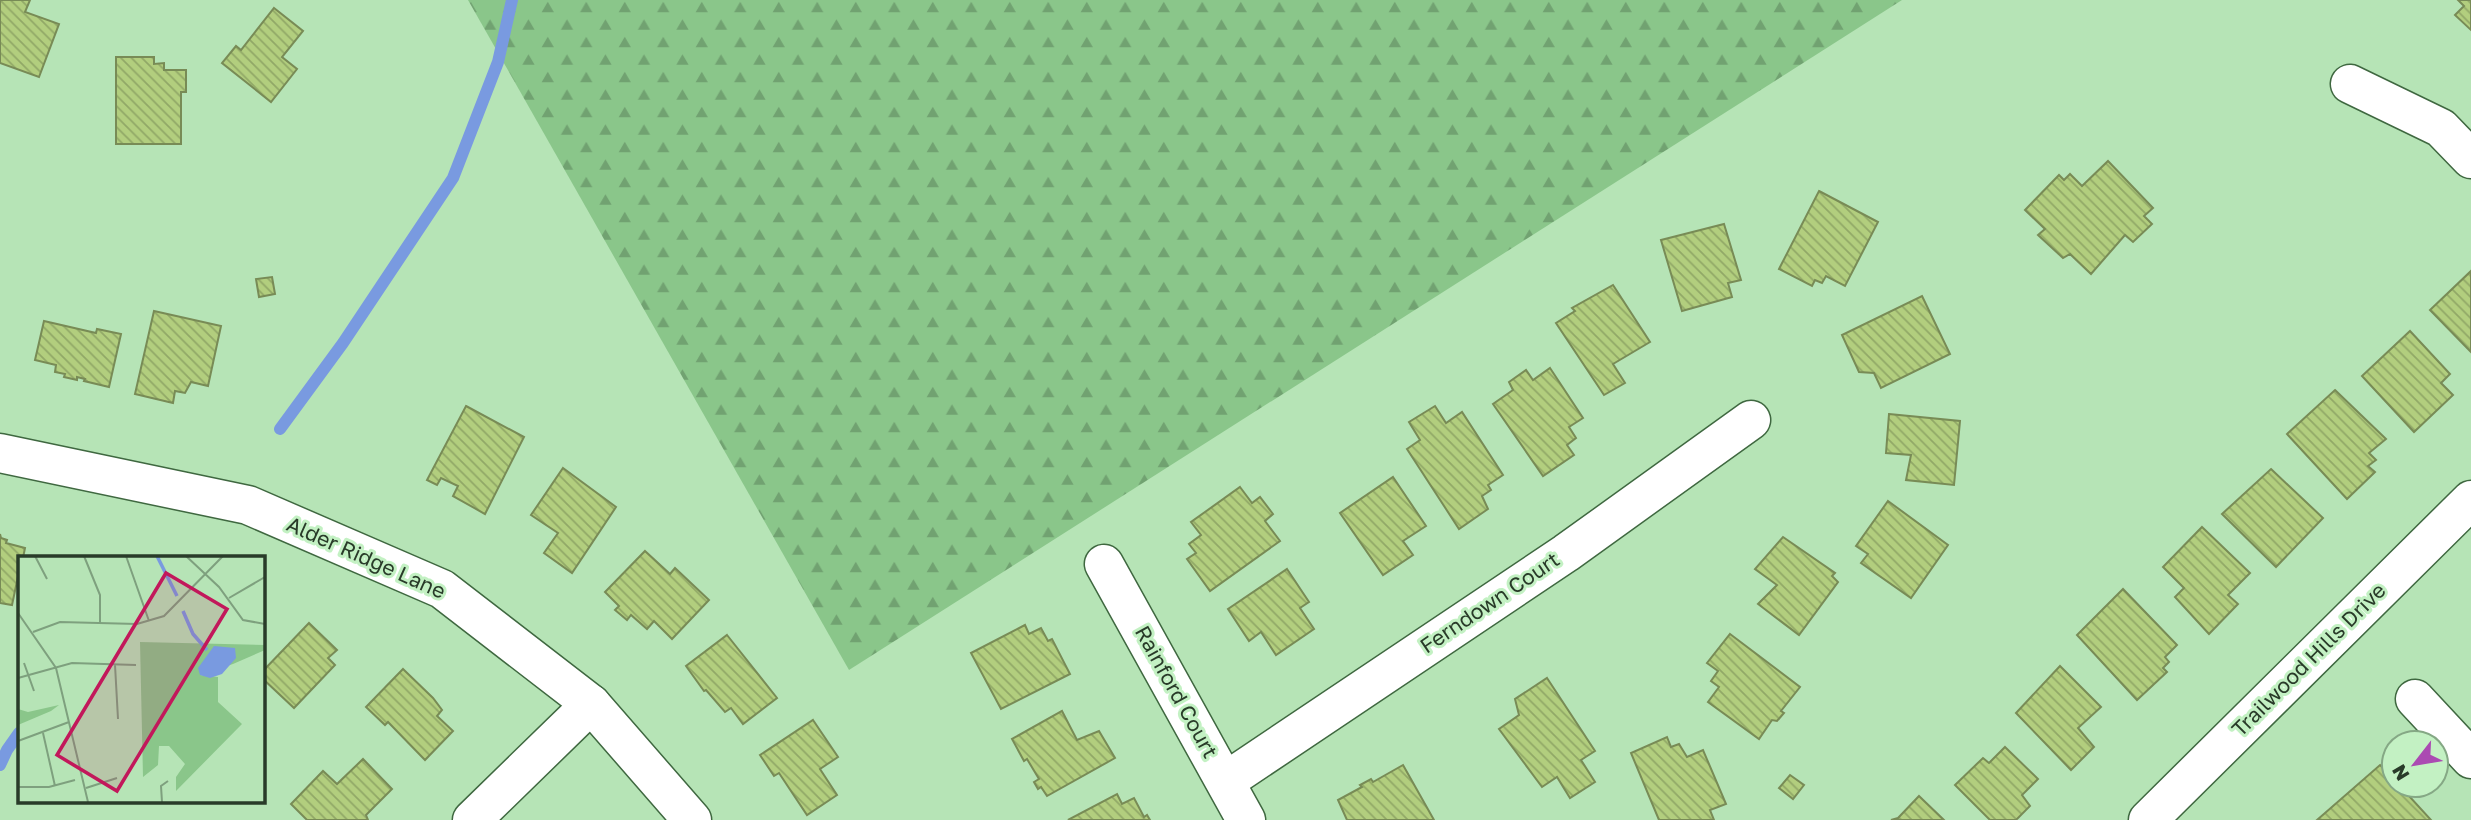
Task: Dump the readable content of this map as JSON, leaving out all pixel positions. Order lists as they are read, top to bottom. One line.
{"streets":{"street":["Alder Ridge Lane","Ferndown Court","Trailwood Hills Drive","Rainford Court"]},"crossings":[["Ferndown Court","Rainford Court"]],"north":"bottom left"}
